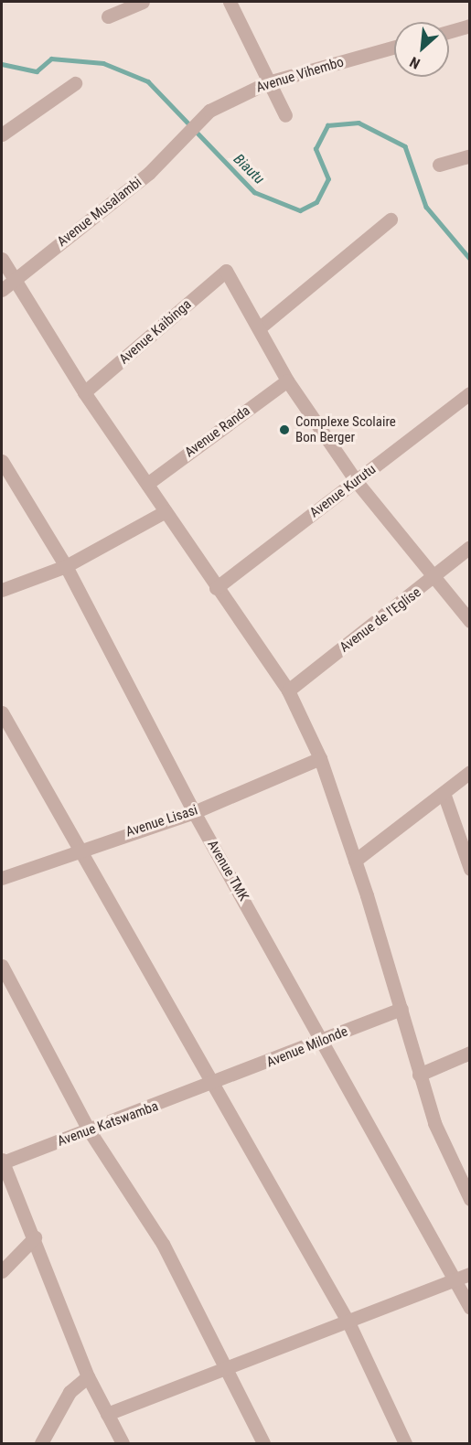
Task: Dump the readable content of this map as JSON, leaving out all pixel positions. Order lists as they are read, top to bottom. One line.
{"streets":{"street":["Avenue Vihembo","Avenue Musalambi","Avenue Kaibinga","Avenue Randa","Avenue Kurutu","Avenue de l'Eglise","Avenue Lisasi","Avenue TMK","Avenue Milonde","Avenue Katswamba"]},"crossings":[["Avenue Vihembo","Avenue Musalambi"],["Avenue Lisasi","Avenue TMK"],["Avenue TMK","Avenue Milonde"],["Avenue Milonde","Avenue Katswamba"]],"water":["Biautu"],"places":["Complexe Scolaire Bon Berger"],"north":"bottom left"}
